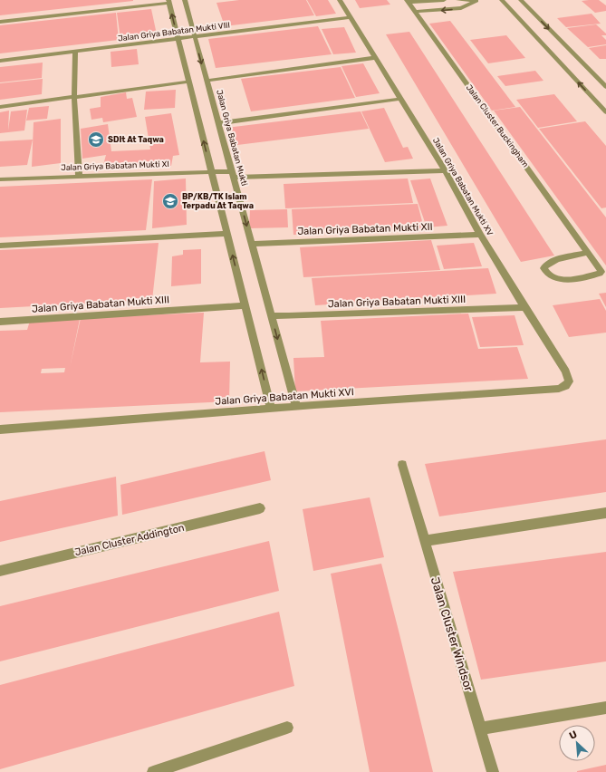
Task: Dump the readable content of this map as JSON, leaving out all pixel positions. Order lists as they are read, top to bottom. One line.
{"streets":{"street":["Jalan Griya Babatan Mukti VIII","Jalan Cluster Buckingham","Jalan Griya Babatan Mukti","Jalan Griya Babatan Mukti XI","Jalan Griya Babatan Mukti XV","Jalan Griya Babatan Mukti XII","Jalan Griya Babatan Mukti XIII","Jalan Griya Babatan Mukti XVI","Jalan Cluster Addington","Jalan Cluster Windsor"]},"crossings":[["Jalan Griya Babatan Mukti VIII","Jalan Griya Babatan Mukti"],["Jalan Griya Babatan Mukti VIII","Jalan Griya Babatan Mukti XV"],["Jalan Griya Babatan Mukti","Jalan Griya Babatan Mukti XI"],["Jalan Griya Babatan Mukti","Jalan Griya Babatan Mukti XII"],["Jalan Griya Babatan Mukti","Jalan Griya Babatan Mukti XIII"],["Jalan Griya Babatan Mukti","Jalan Griya Babatan Mukti XVI"],["Jalan Griya Babatan Mukti XI","Jalan Griya Babatan Mukti XV"],["Jalan Griya Babatan Mukti XV","Jalan Griya Babatan Mukti XII"],["Jalan Griya Babatan Mukti XV","Jalan Griya Babatan Mukti XIII"],["Jalan Griya Babatan Mukti XV","Jalan Griya Babatan Mukti XVI"]],"places":{"school or university":["SDIt At Taqwa","BP/KB/TK Islam Terpadu At Taqwa"]},"north":"top left"}
